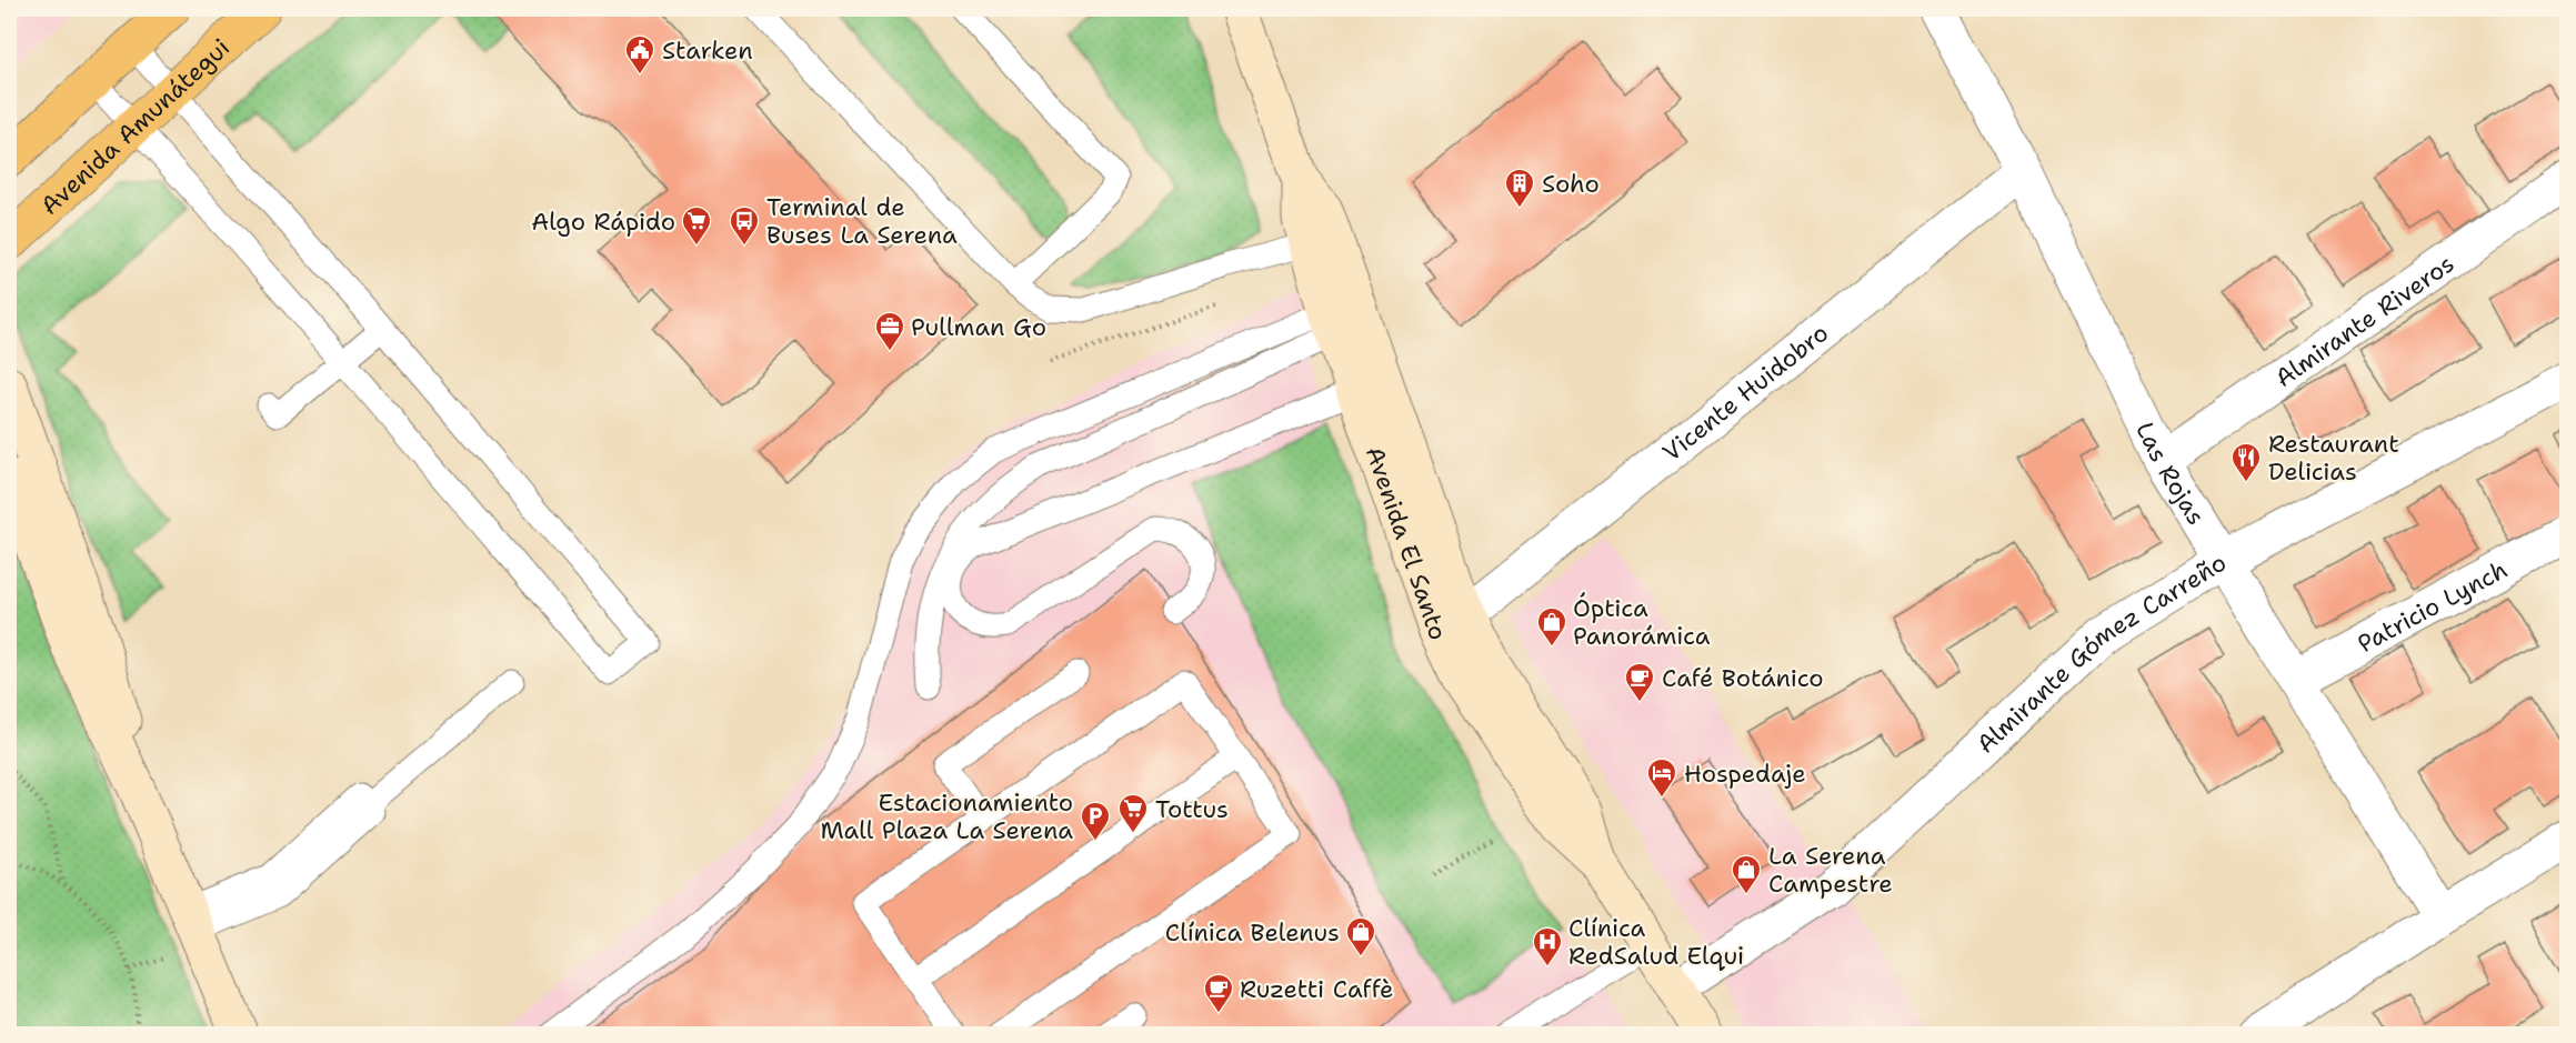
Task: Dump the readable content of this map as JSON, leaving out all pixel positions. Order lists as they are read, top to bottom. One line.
{"streets":{"main road":["Avenida Amunátegui","Avenida El Santo"],"street":["Almirante Riveros","Vicente Huidobro","Las Rojas","Patricio Lynch","Almirante Gómez Carreño"]},"crossings":[["Almirante Riveros","Las Rojas"],["Vicente Huidobro","Las Rojas"],["Vicente Huidobro","Avenida El Santo"],["Las Rojas","Patricio Lynch"],["Las Rojas","Almirante Gómez Carreño"],["Avenida El Santo","Almirante Gómez Carreño"]],"places":{"public building":["Starken"],"building":["Soho"],"supermarket":["Algo Rápido","Tottus"],"bus stop":["Terminal de Buses La Serena"],"office":["Pullman Go"],"restaurant":["Restaurant Delicias"],"shop":["Óptica Panorámica","La Serena Campestre","Clínica Belenus"],"cafe":["Café Botánico","Ruzetti Caffè"],"hotel":["Hospedaje"],"parking":["Estacionamiento Mall Plaza La Serena"],"hospital":["Clínica RedSalud Elqui"]}}
